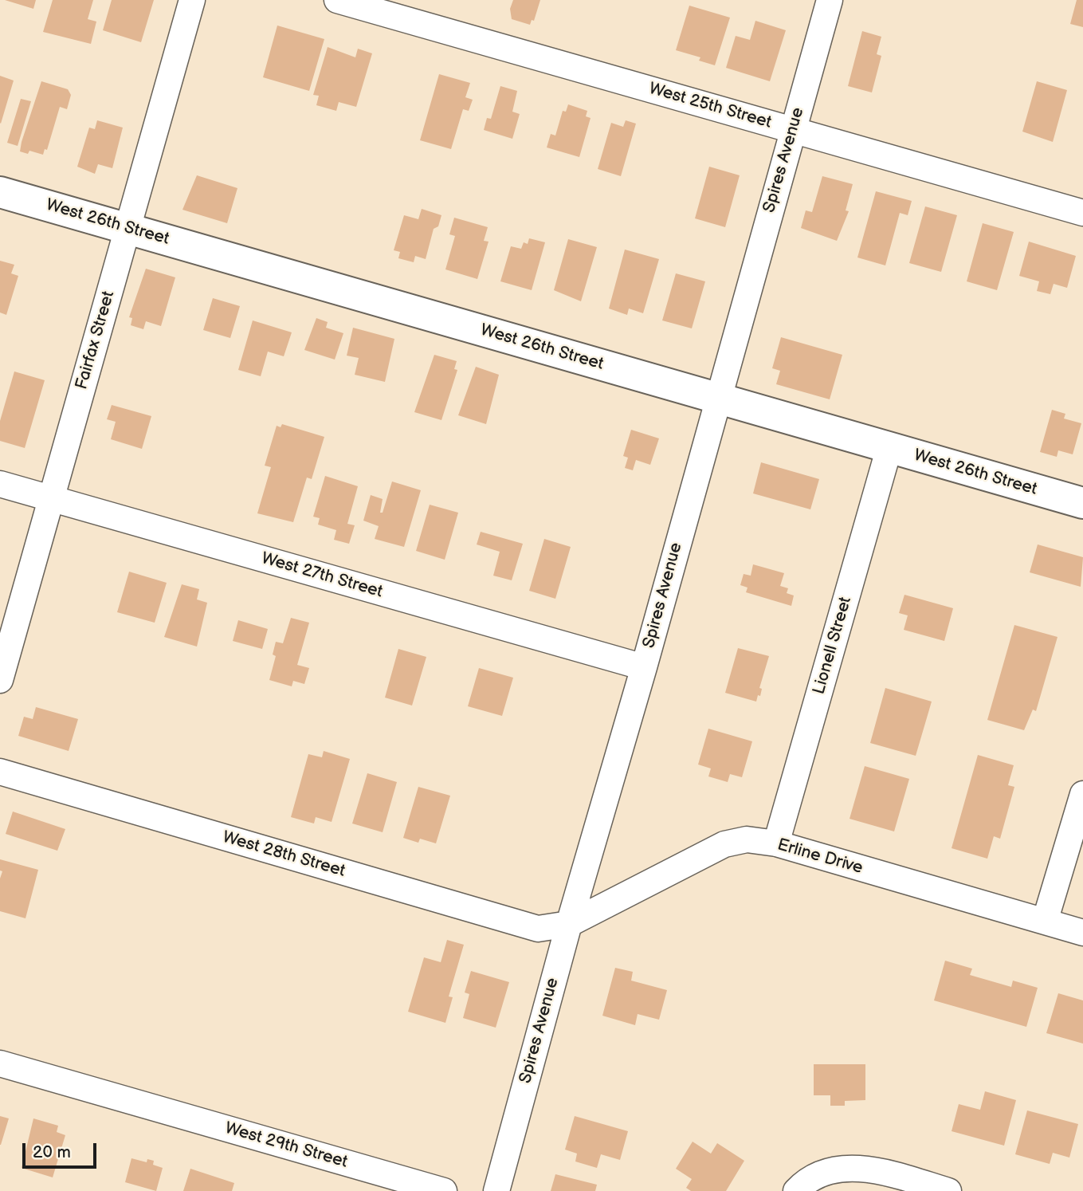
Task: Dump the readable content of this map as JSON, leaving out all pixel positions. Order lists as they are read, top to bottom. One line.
{"streets":{"main road":["West 26th Street"],"street":["West 25th Street","Spires Avenue","Fairfax Street","West 27th Street","Lionell Street","West 28th Street","Erline Drive","West 29th Street"]},"crossings":[["West 25th Street","Spires Avenue"],["Spires Avenue","West 26th Street"],["Spires Avenue","West 27th Street"],["Spires Avenue","West 28th Street"],["Spires Avenue","Erline Drive"],["West 26th Street","Fairfax Street"],["West 26th Street","Lionell Street"],["Fairfax Street","West 27th Street"],["Lionell Street","Erline Drive"],["West 28th Street","Erline Drive"]],"scale_bar":"20 m"}
